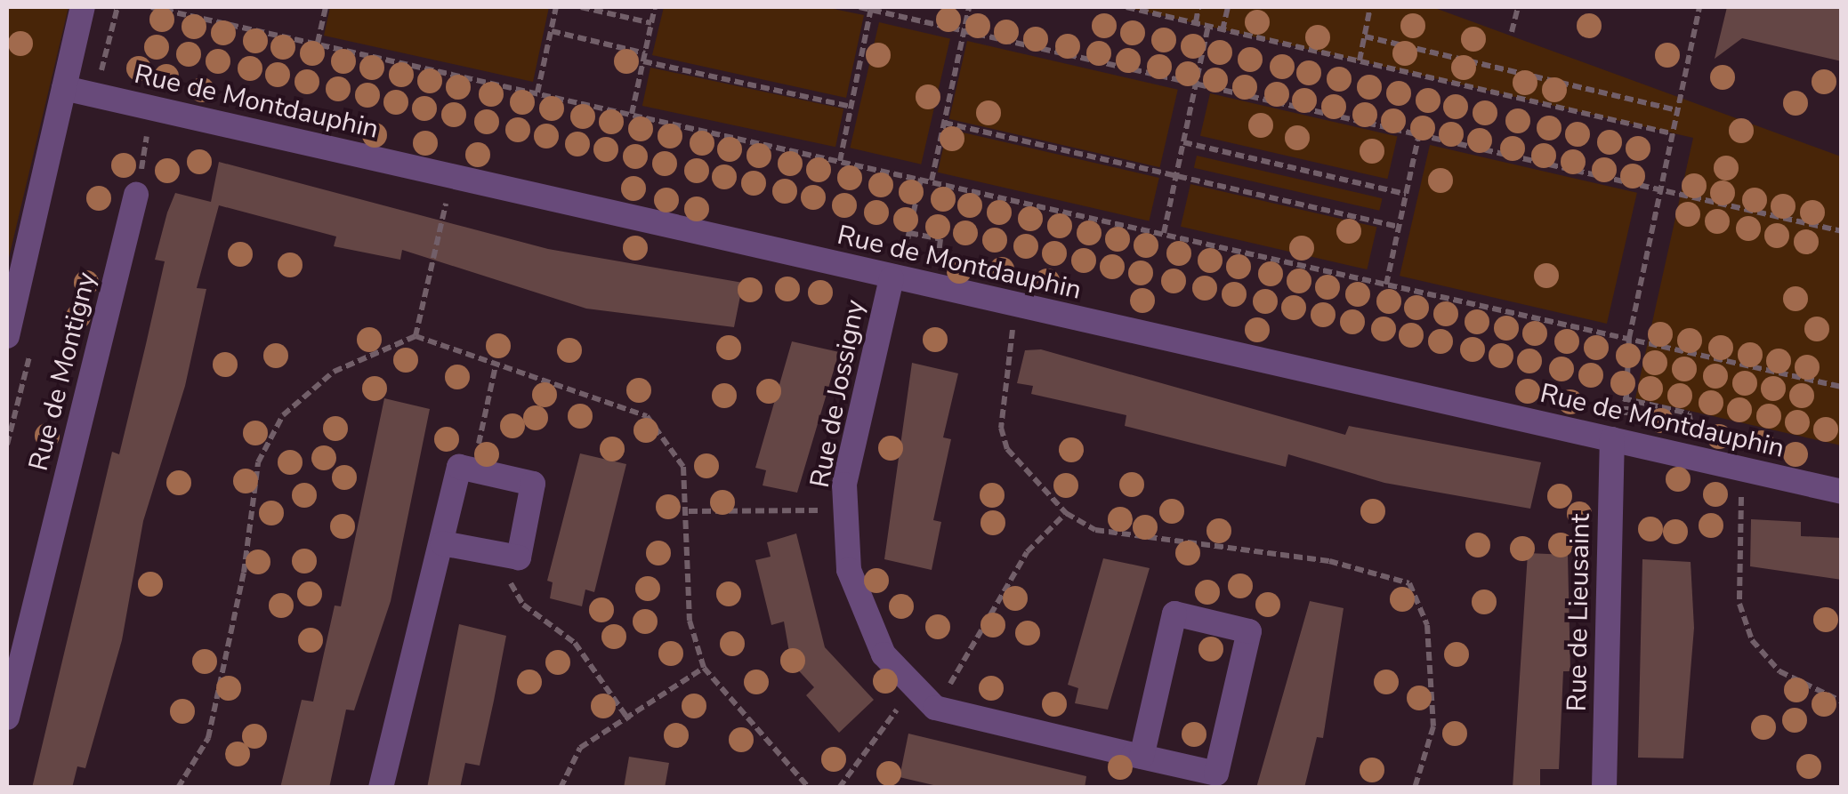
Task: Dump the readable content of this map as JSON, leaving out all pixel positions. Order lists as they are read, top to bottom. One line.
{"streets":{"street":["Rue de Montdauphin","Rue de Montigny","Rue de Jossigny","Rue de Lieusaint"]},"crossings":[["Rue de Montdauphin","Rue de Jossigny"],["Rue de Montdauphin","Rue de Lieusaint"]]}
